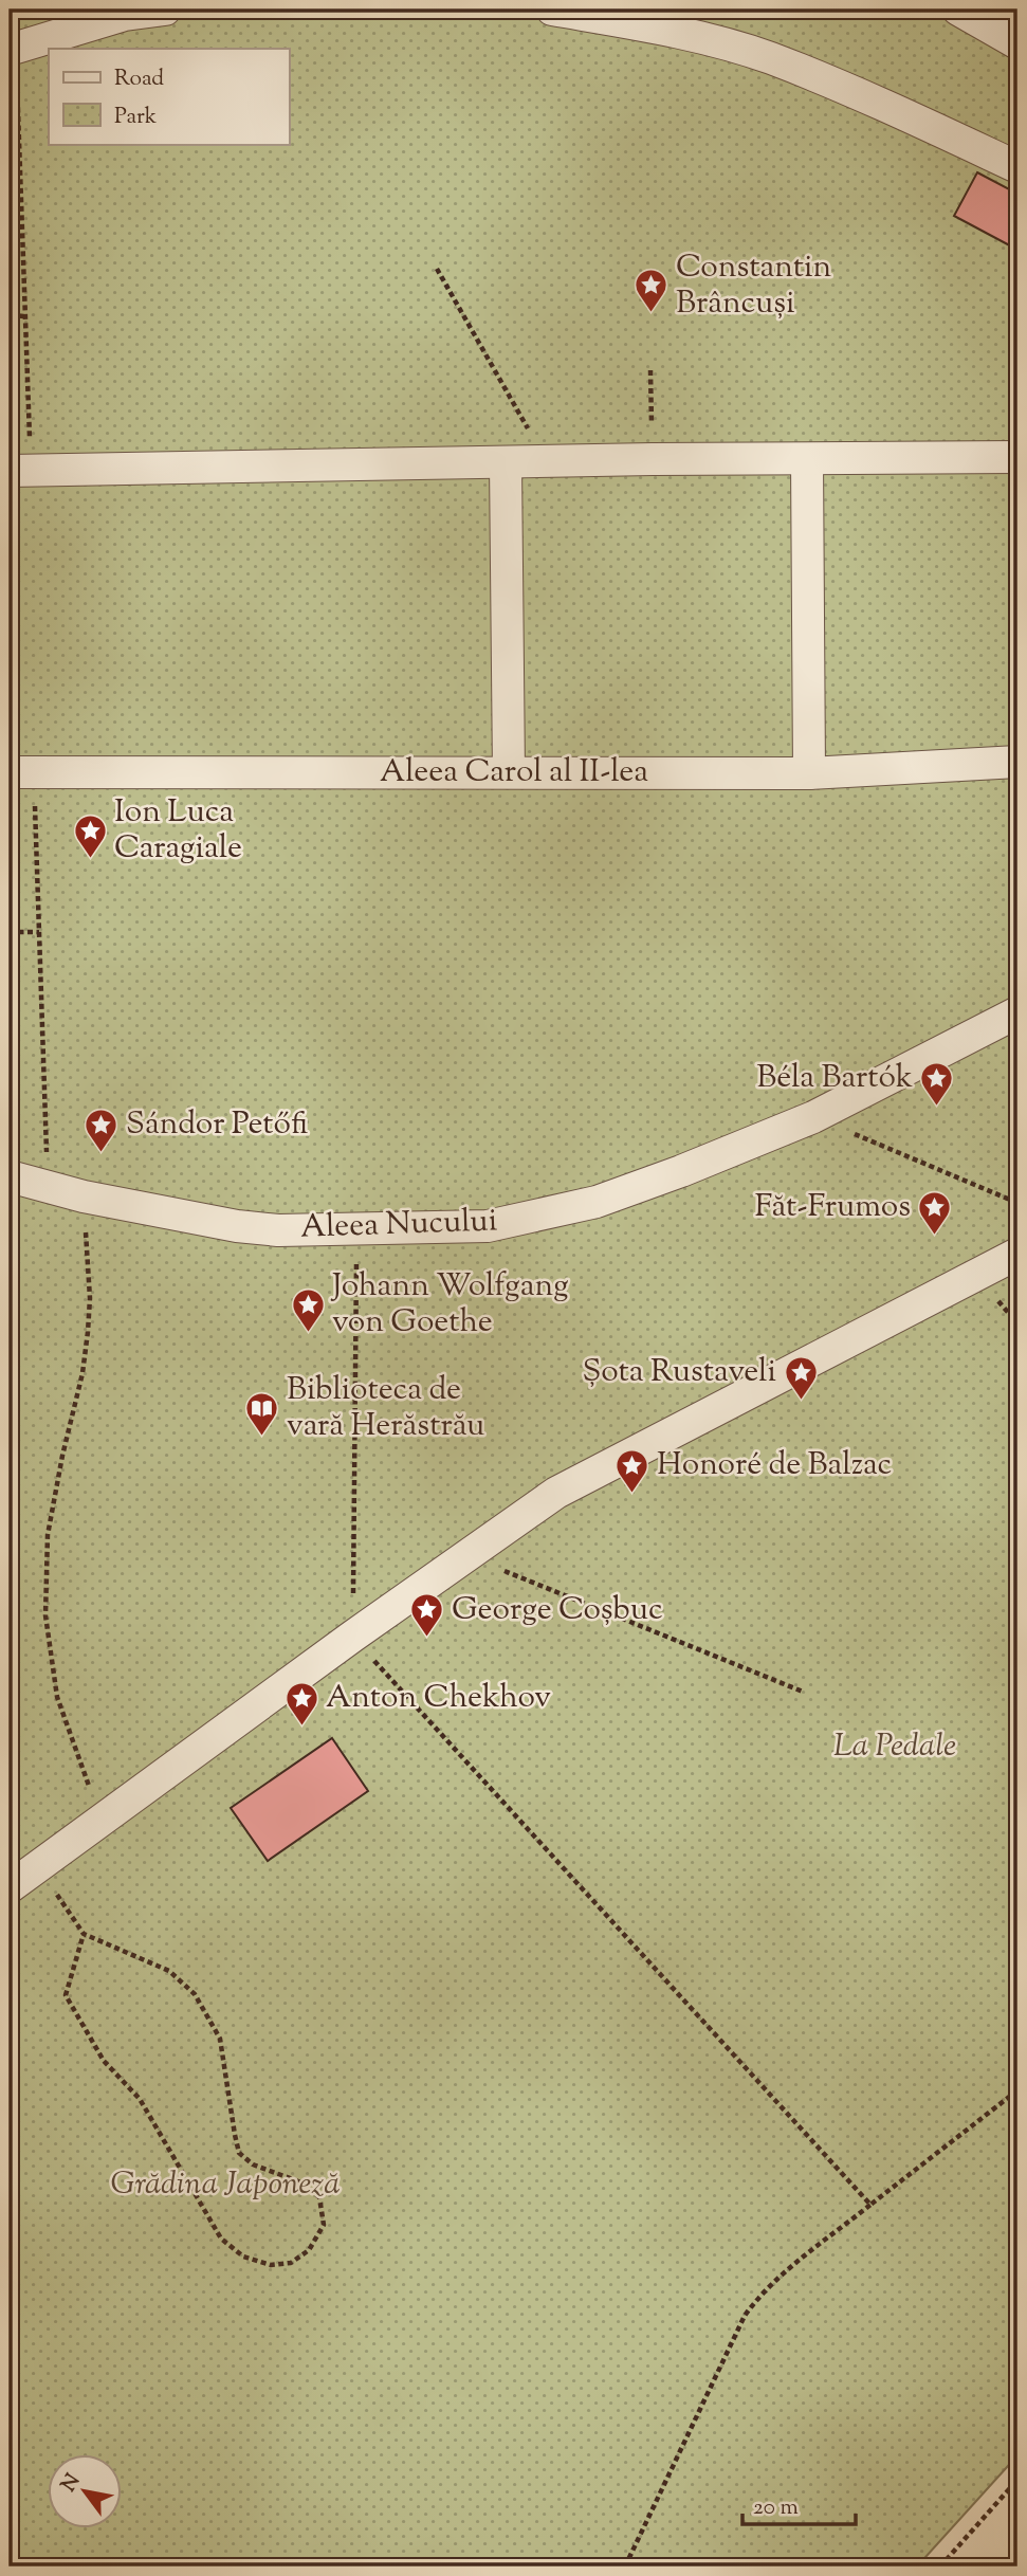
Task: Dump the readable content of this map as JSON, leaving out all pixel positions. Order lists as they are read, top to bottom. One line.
{"streets":{"street":["Aleea Carol al II-lea","Aleea Nucului"]},"parks":["La Pedale","Grădina Japoneză"],"places":{"place":["Constantin Brâncuși","Ion Luca Caragiale","Béla Bartók","Sándor Petőfi","Făt-Frumos","Johann Wolfgang von Goethe","Șota Rustaveli","Honoré de Balzac","George Coșbuc","Anton Chekhov"],"library":["Biblioteca de vară Herăstrău"]},"legend":["Road","Park"],"scale_bar":"20 m","north":"top left"}
